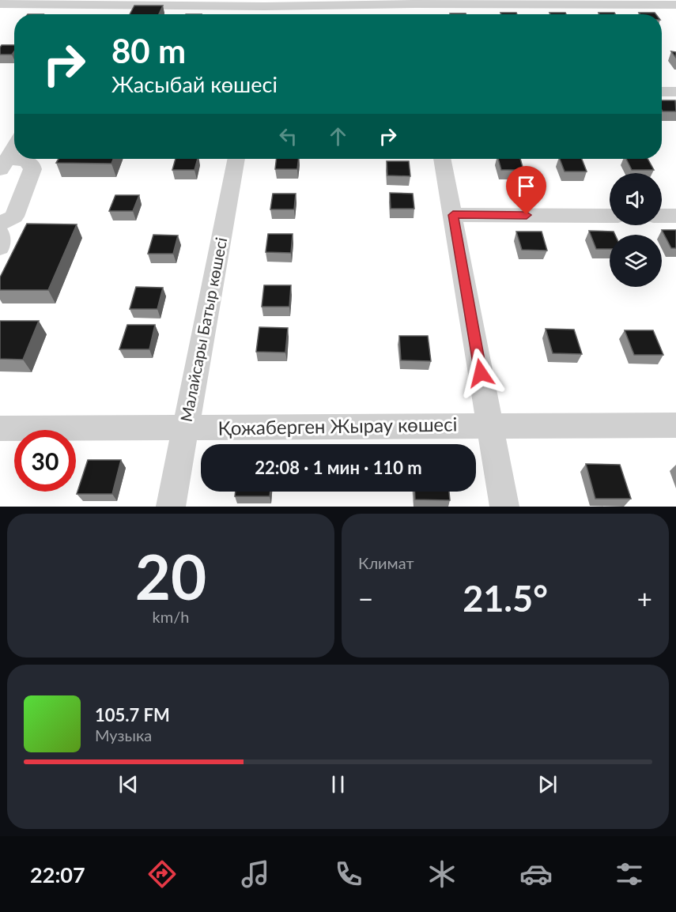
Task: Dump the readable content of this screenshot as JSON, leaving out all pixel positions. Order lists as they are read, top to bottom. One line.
{"streets":{"street":["Малайсары Батыр көшесі","Қожаберген Жырау көшесі"]},"crossings":[["Малайсары Батыр көшесі","Қожаберген Жырау көшесі"]],"page":{"turn":["80 m","Жасыбай көшесі"],"limit":"30","trip":"22:08 · 1 мин · 110 m","tile":[["20","km/h"],"Климат"],"heat":["−","21.5°","+"],"song":["105.7 FM","Музыка"],"tabs":"22:07"}}
